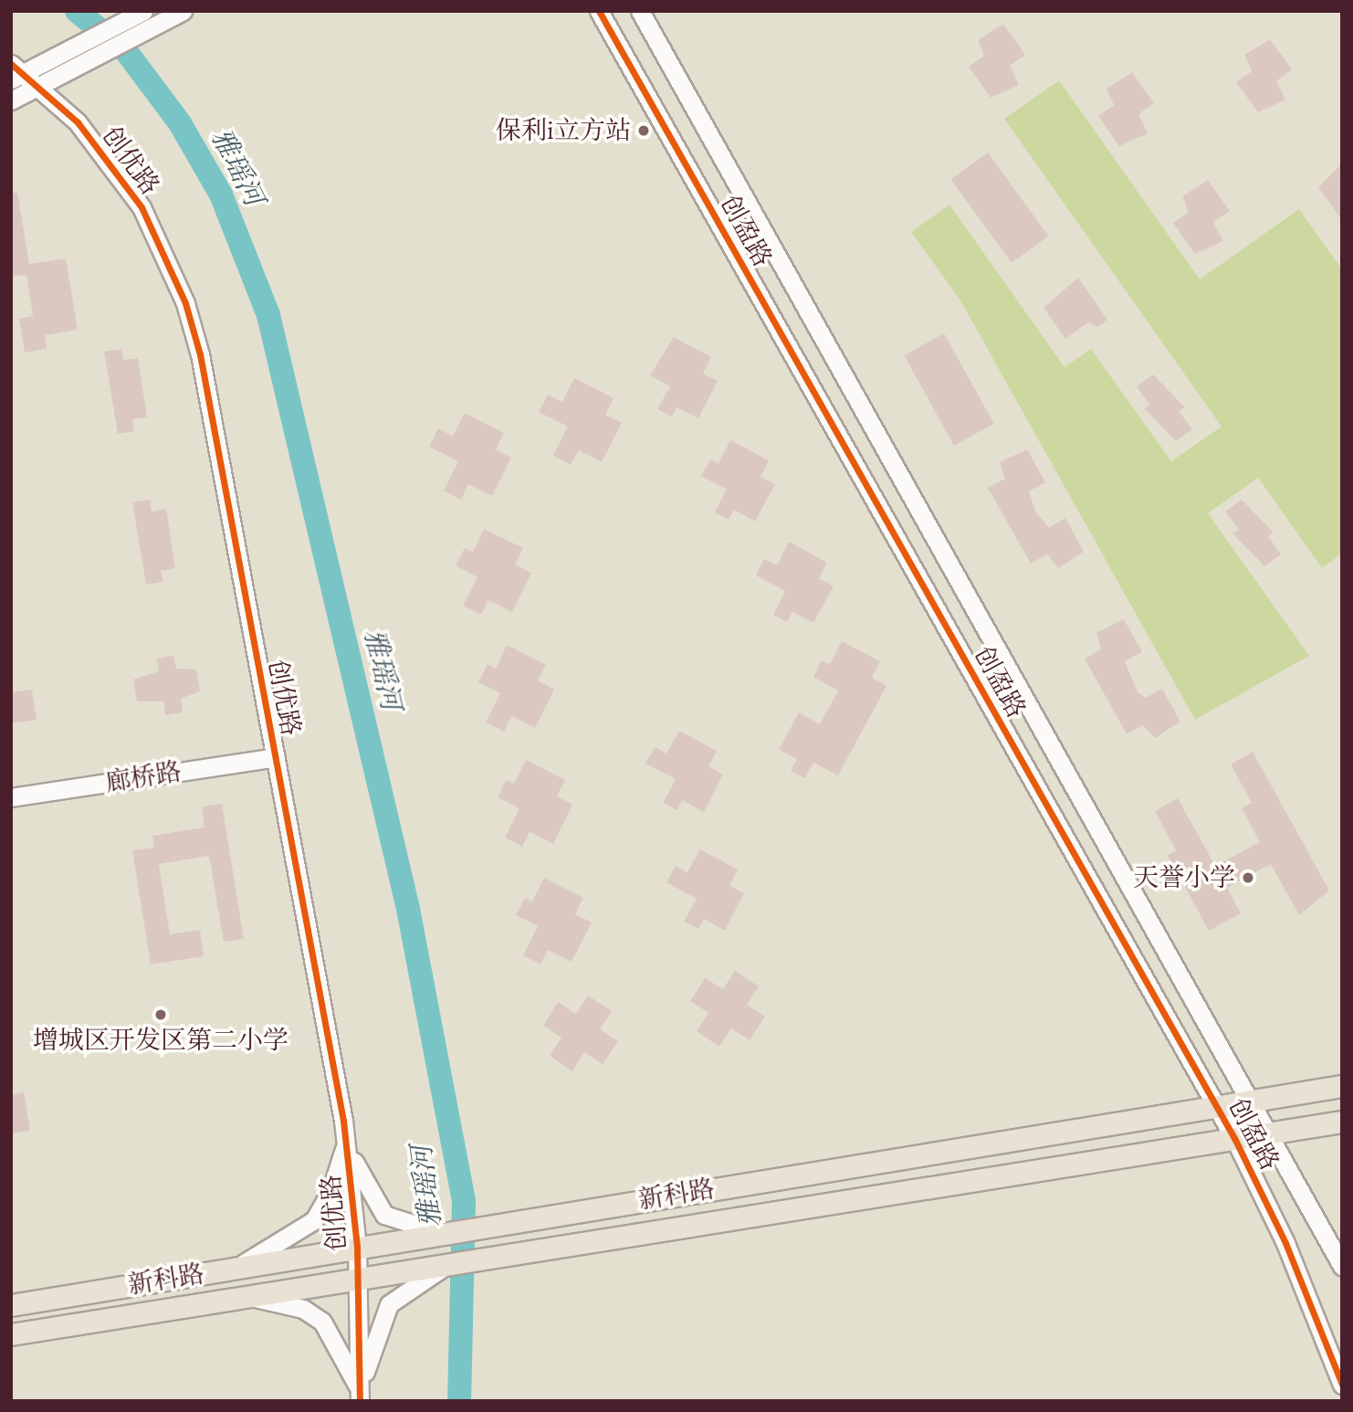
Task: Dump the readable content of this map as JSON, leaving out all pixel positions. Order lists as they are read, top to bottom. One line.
{"streets":{"main road":["新科路"],"street":["创优路","创盈路","廊桥路"]},"crossings":[["创优路","廊桥路"],["创优路","新科路"],["创盈路","新科路"]],"water":["雅瑶河"],"places":["保利i立方站","天誉小学","增城区开发区第二小学"]}
